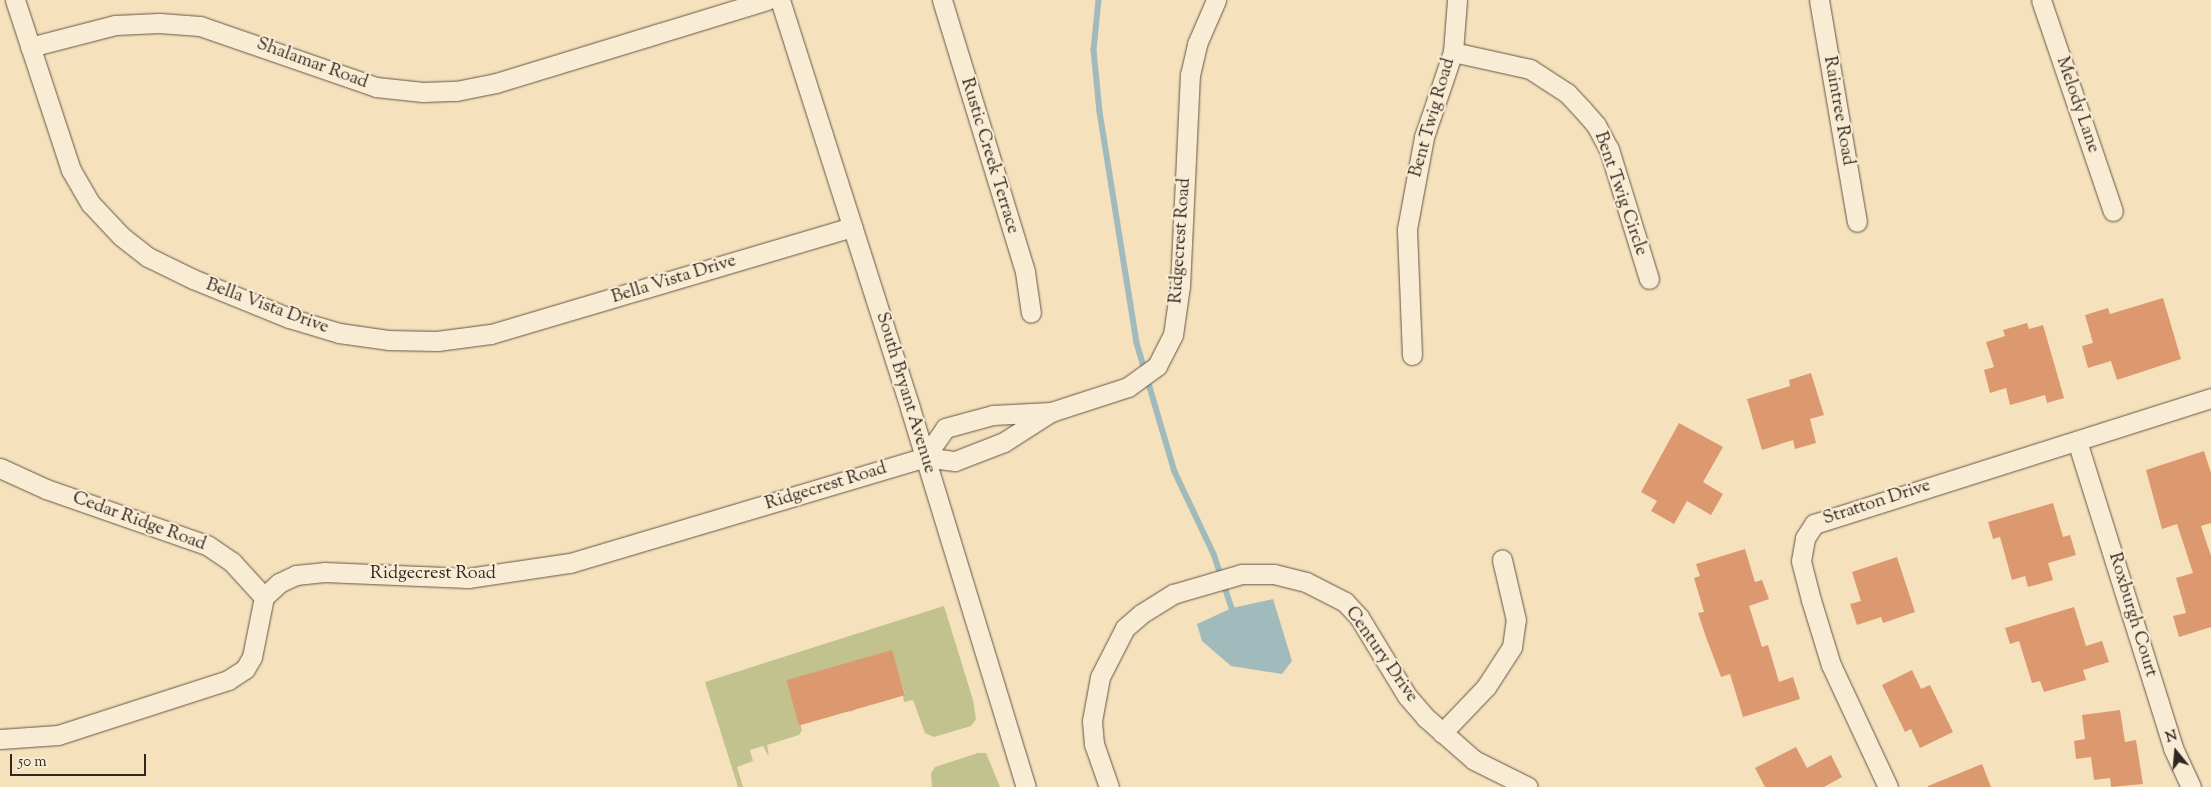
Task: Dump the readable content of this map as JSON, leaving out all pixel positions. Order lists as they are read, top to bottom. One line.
{"streets":{"street":["Shalamar Road","Melody Lane","Raintree Road","Bent Twig Road","Rustic Creek Terrace","Bent Twig Circle","Ridgecrest Road","Bella Vista Drive","South Bryant Avenue","Stratton Drive","Cedar Ridge Road","Roxburgh Court","Century Drive"]},"crossings":[["Shalamar Road","Bella Vista Drive"],["Bent Twig Road","Bent Twig Circle"],["Ridgecrest Road","South Bryant Avenue"],["Ridgecrest Road","Cedar Ridge Road"],["Bella Vista Drive","South Bryant Avenue"],["Stratton Drive","Roxburgh Court"]],"scale_bar":"50 m","north":"top"}
